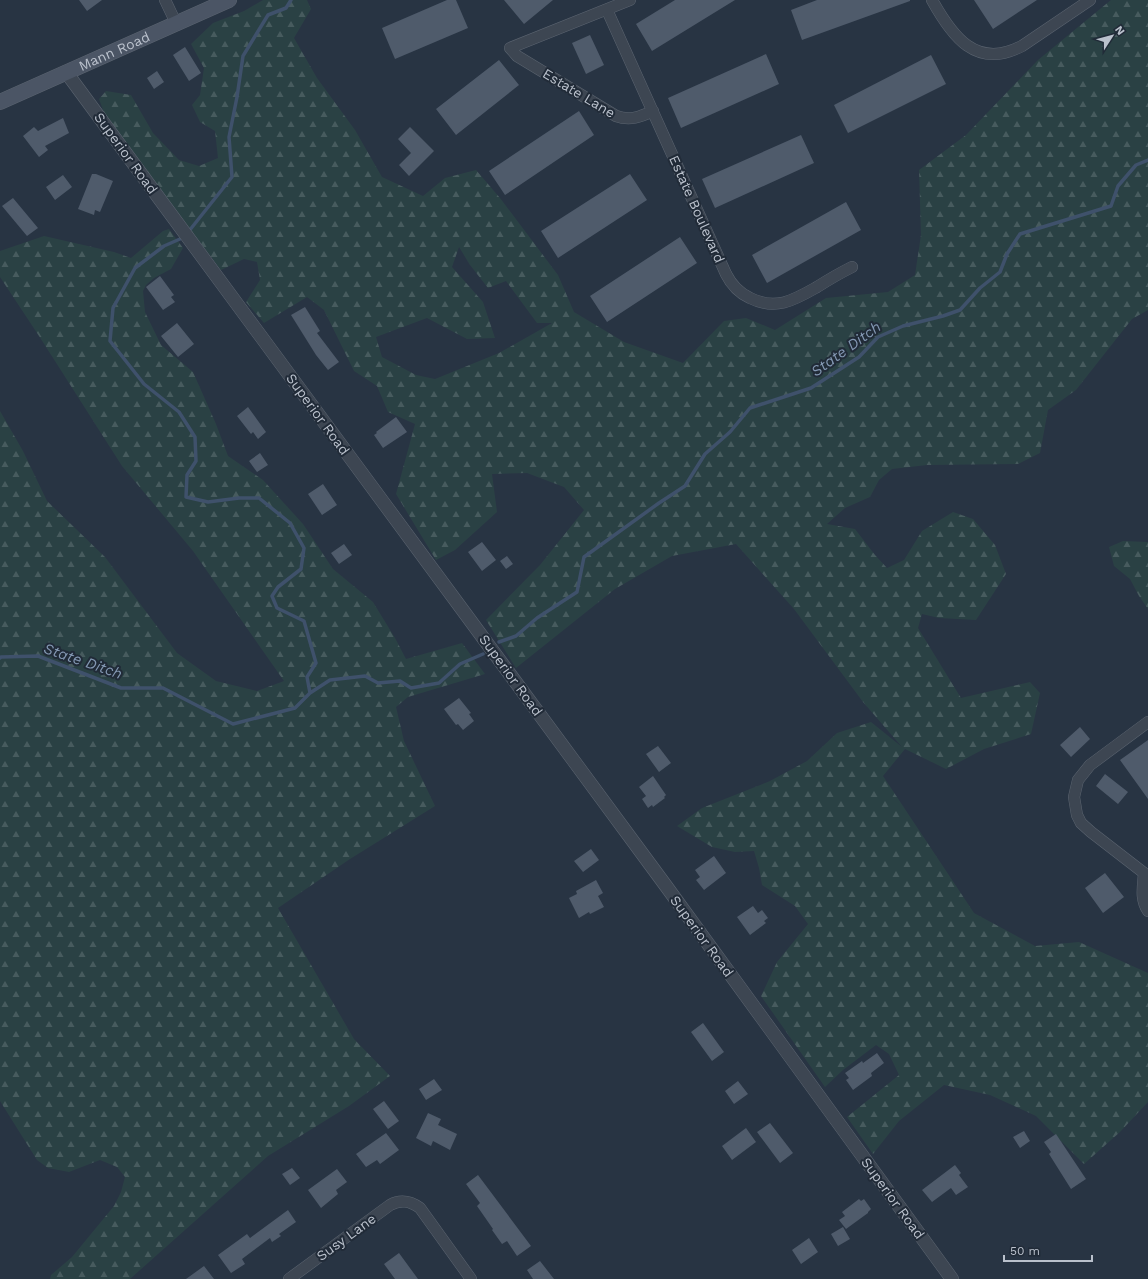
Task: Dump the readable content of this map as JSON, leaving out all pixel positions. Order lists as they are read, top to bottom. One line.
{"streets":{"main road":["Mann Road"],"street":["Estate Lane","Superior Road","Estate Boulevard","Susy Lane"]},"crossings":[["Mann Road","Superior Road"],["Estate Lane","Estate Boulevard"]],"water":["State Ditch"],"scale_bar":"50 m","north":"top right"}
